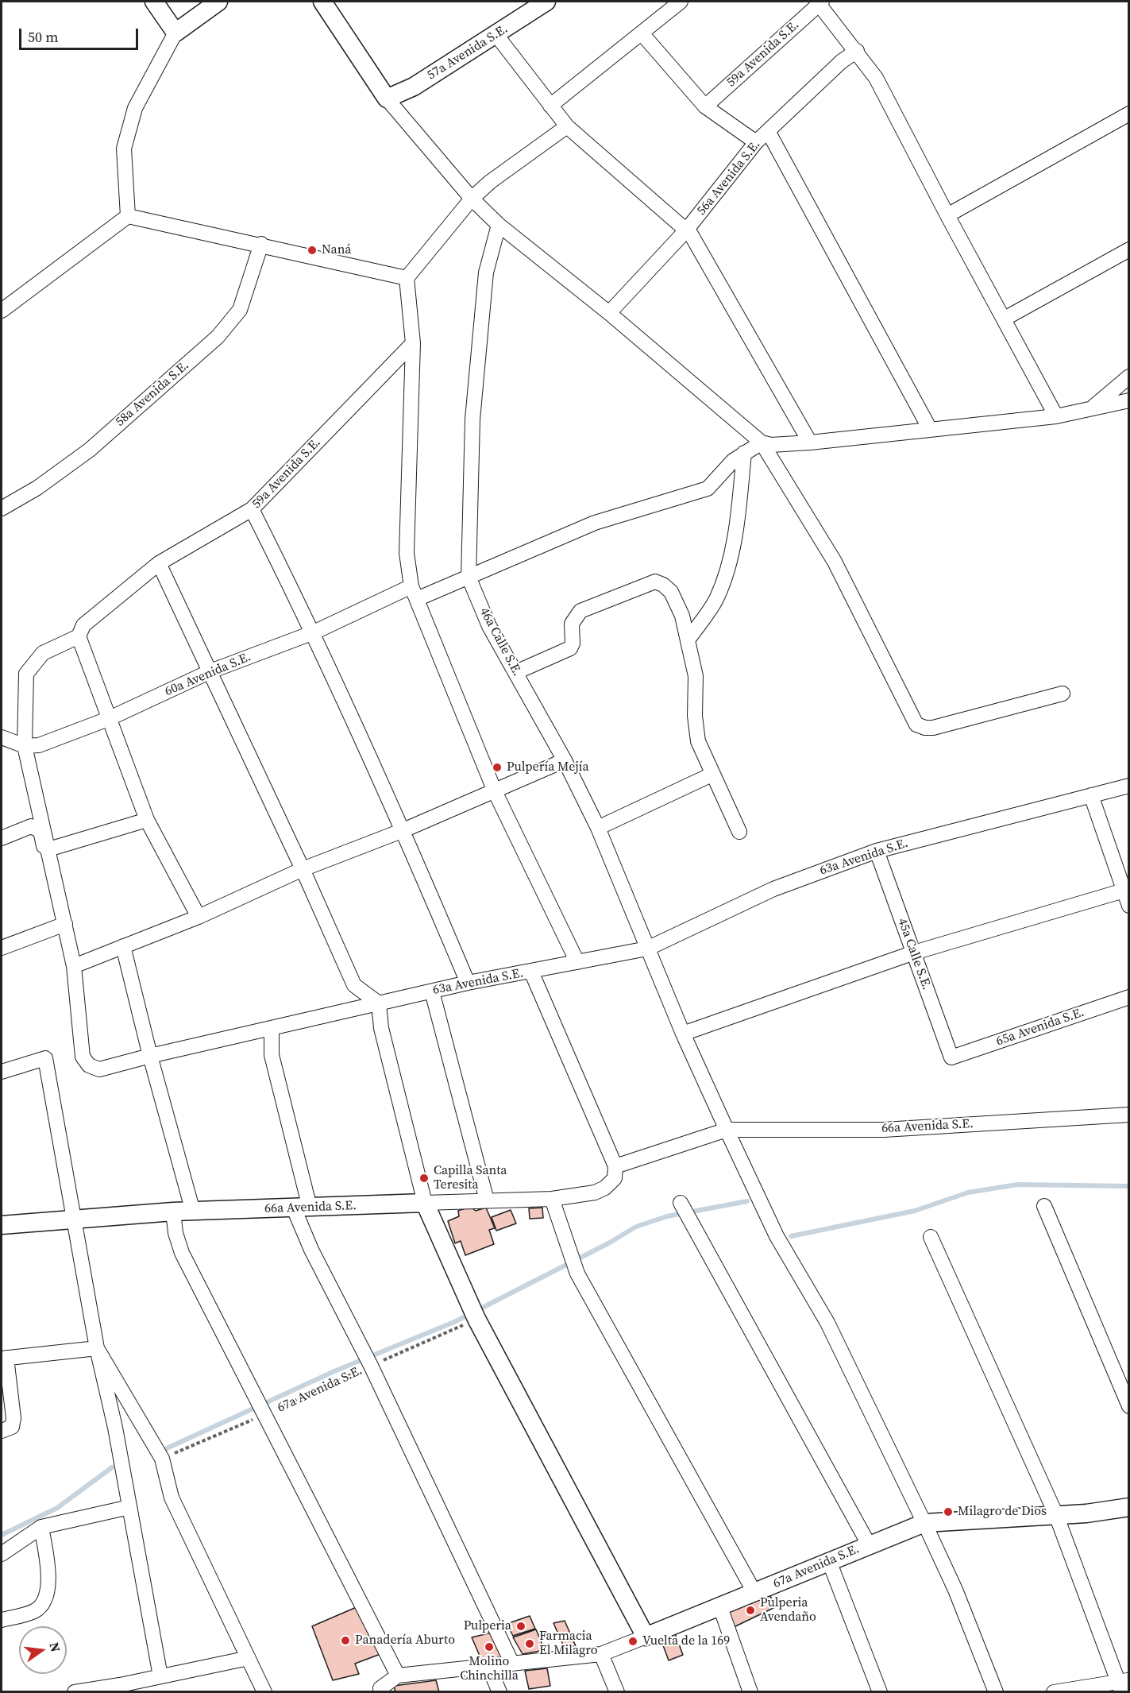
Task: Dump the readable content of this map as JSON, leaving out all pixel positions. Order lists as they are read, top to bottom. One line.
{"streets":{"street":["57a Avenida S.E.","59a Avenida S.E.","56a Avenida S.E.","58a Avenida S.E.","46a Calle S.E.","60a Avenida S.E.","63a Avenida S.E.","45a Calle S.E.","65a Avenida S.E.","66a Avenida S.E.","67a Avenida S.E."]},"crossings":[["46a Calle S.E.","60a Avenida S.E."],["46a Calle S.E.","63a Avenida S.E."],["46a Calle S.E.","66a Avenida S.E."],["46a Calle S.E.","67a Avenida S.E."],["63a Avenida S.E.","45a Calle S.E."],["45a Calle S.E.","65a Avenida S.E."]],"places":["Naná","Pulpería Mejía","Capilla Santa Teresita","Milagro de Dios","Pulperia Avendaño","Pulperia","Panadería Aburto","Vuelta de la 169","Farmacia El Milagro","Molino Chinchilla"],"scale_bar":"50 m","north":"right"}
